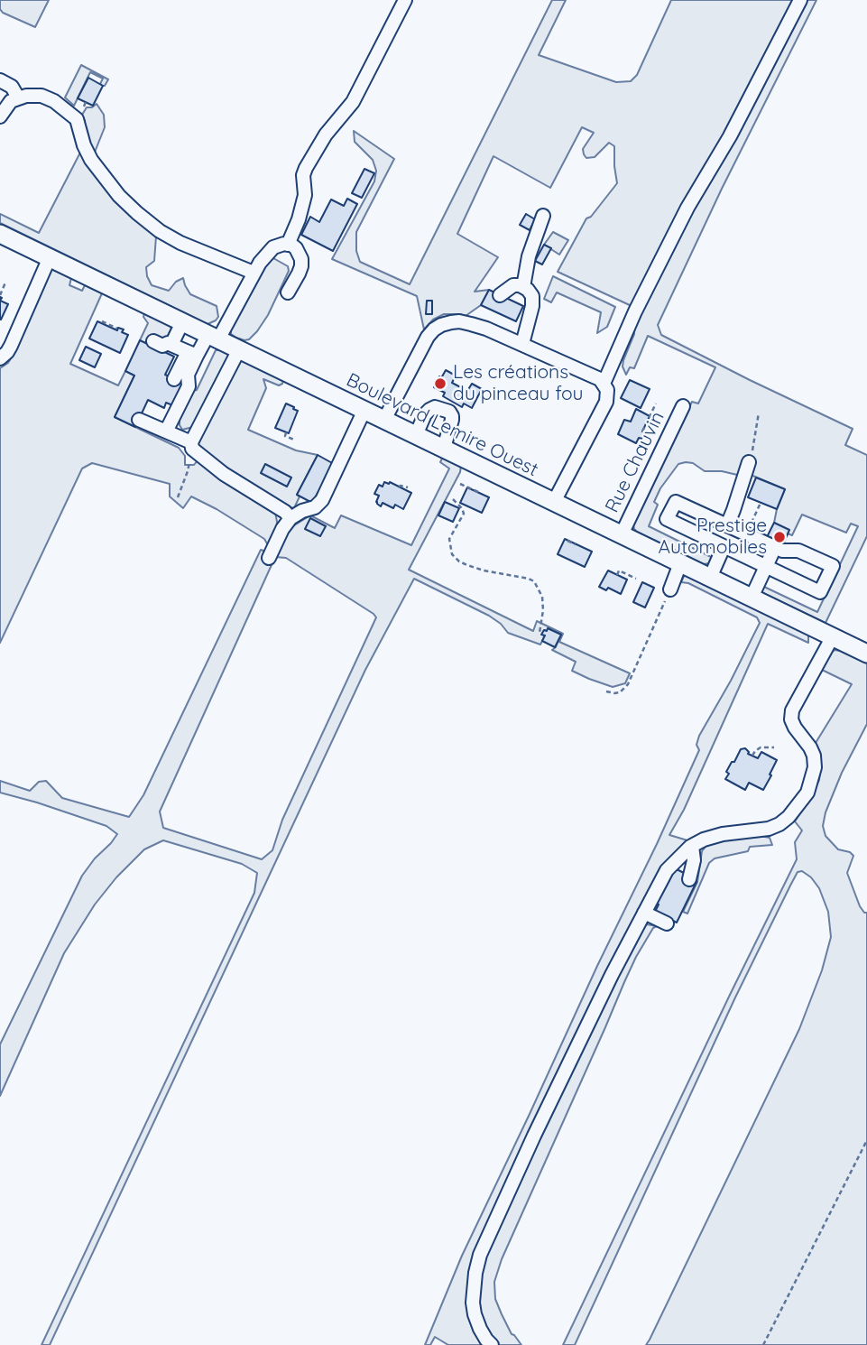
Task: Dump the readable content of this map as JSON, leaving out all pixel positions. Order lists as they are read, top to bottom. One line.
{"streets":{"main road":["Boulevard Lemire Ouest"],"street":["Rue Chauvin"]},"crossings":[["Boulevard Lemire Ouest","Rue Chauvin"]],"places":["Les créations du pinceau fou","Prestige Automobiles"]}
